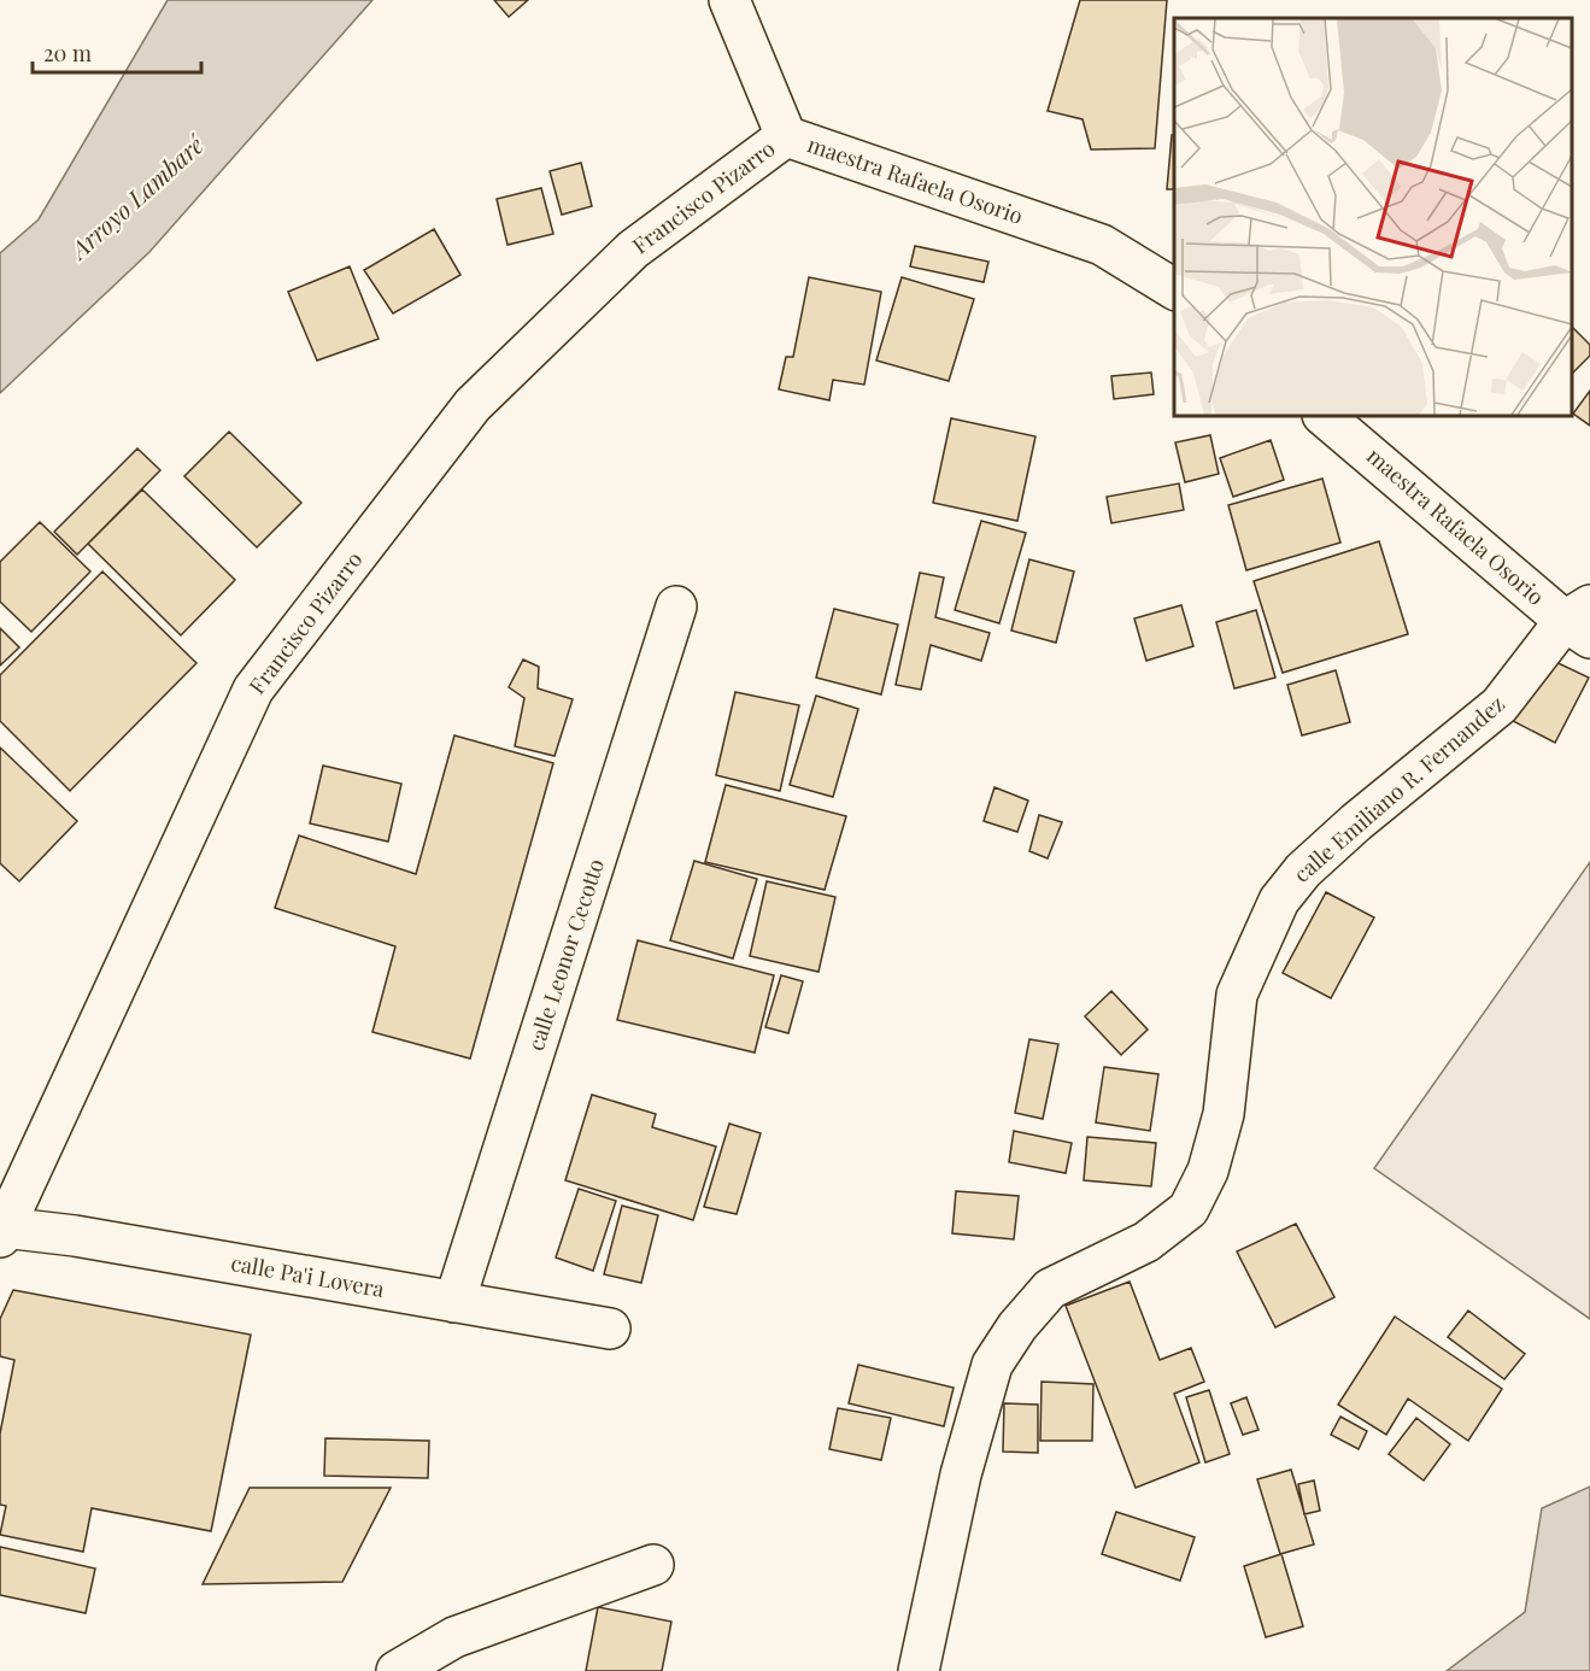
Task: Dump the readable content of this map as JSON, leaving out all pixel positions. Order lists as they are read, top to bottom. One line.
{"streets":{"street":["maestra Rafaela Osorio","Francisco Pizarro","calle Emiliano R. Fernandez","calle Leonor Cecotto","calle Pa'i Lovera"]},"crossings":[["maestra Rafaela Osorio","Francisco Pizarro"],["maestra Rafaela Osorio","calle Emiliano R. Fernandez"],["Francisco Pizarro","calle Pa'i Lovera"],["calle Leonor Cecotto","calle Pa'i Lovera"]],"water":["Arroyo Lambaré"],"scale_bar":"20 m"}
